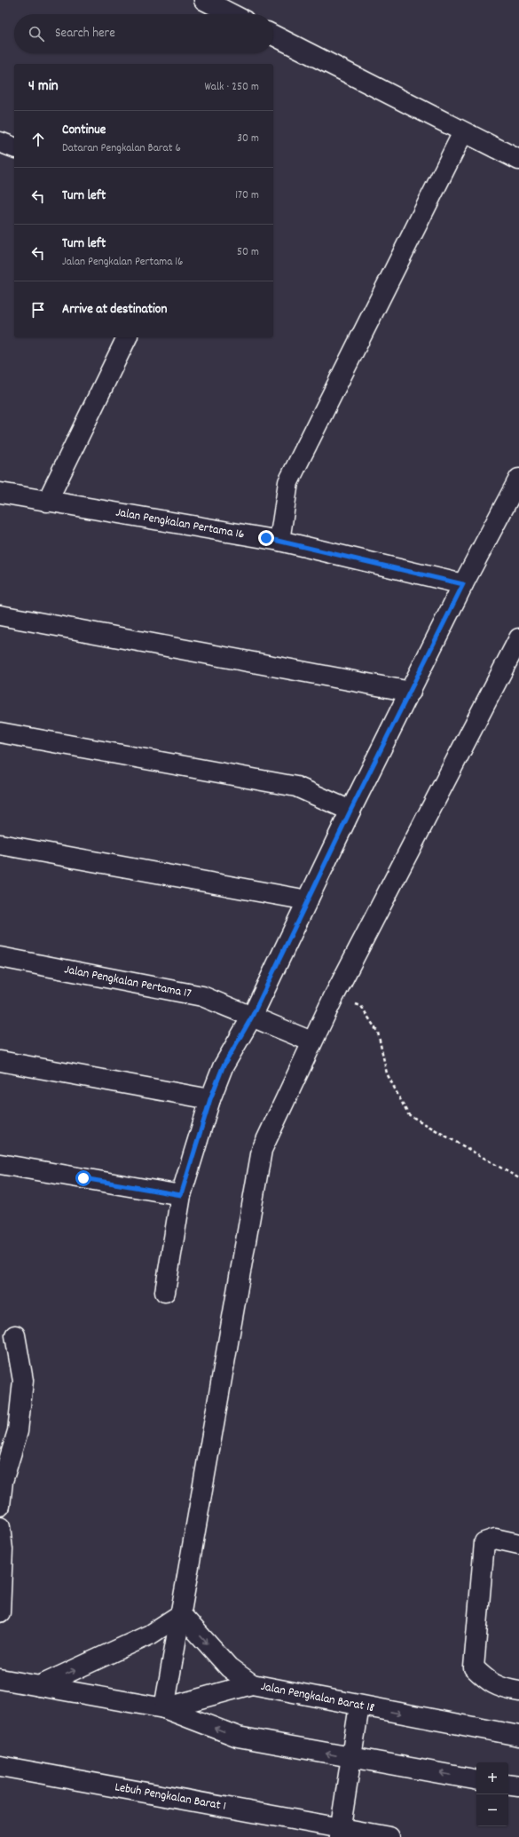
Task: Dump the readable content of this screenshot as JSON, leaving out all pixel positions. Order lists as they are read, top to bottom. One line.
{"streets":{"street":["Jalan Pengkalan Pertama 16","Jalan Pengkalan Pertama 17","Jalan Pengkalan Barat 18","Lebuh Pengkalan Barat 1"]},"page":{"search":"Search here","heading":["4 min","Walk · 250 m"],"list":[["Continue","Dataran Pengkalan Barat 6","30 m"],["Turn left","170 m"],["Turn left","Jalan Pengkalan Pertama 16","50 m"],"Arrive at destination"],"map_buttons":["+","−"]}}
